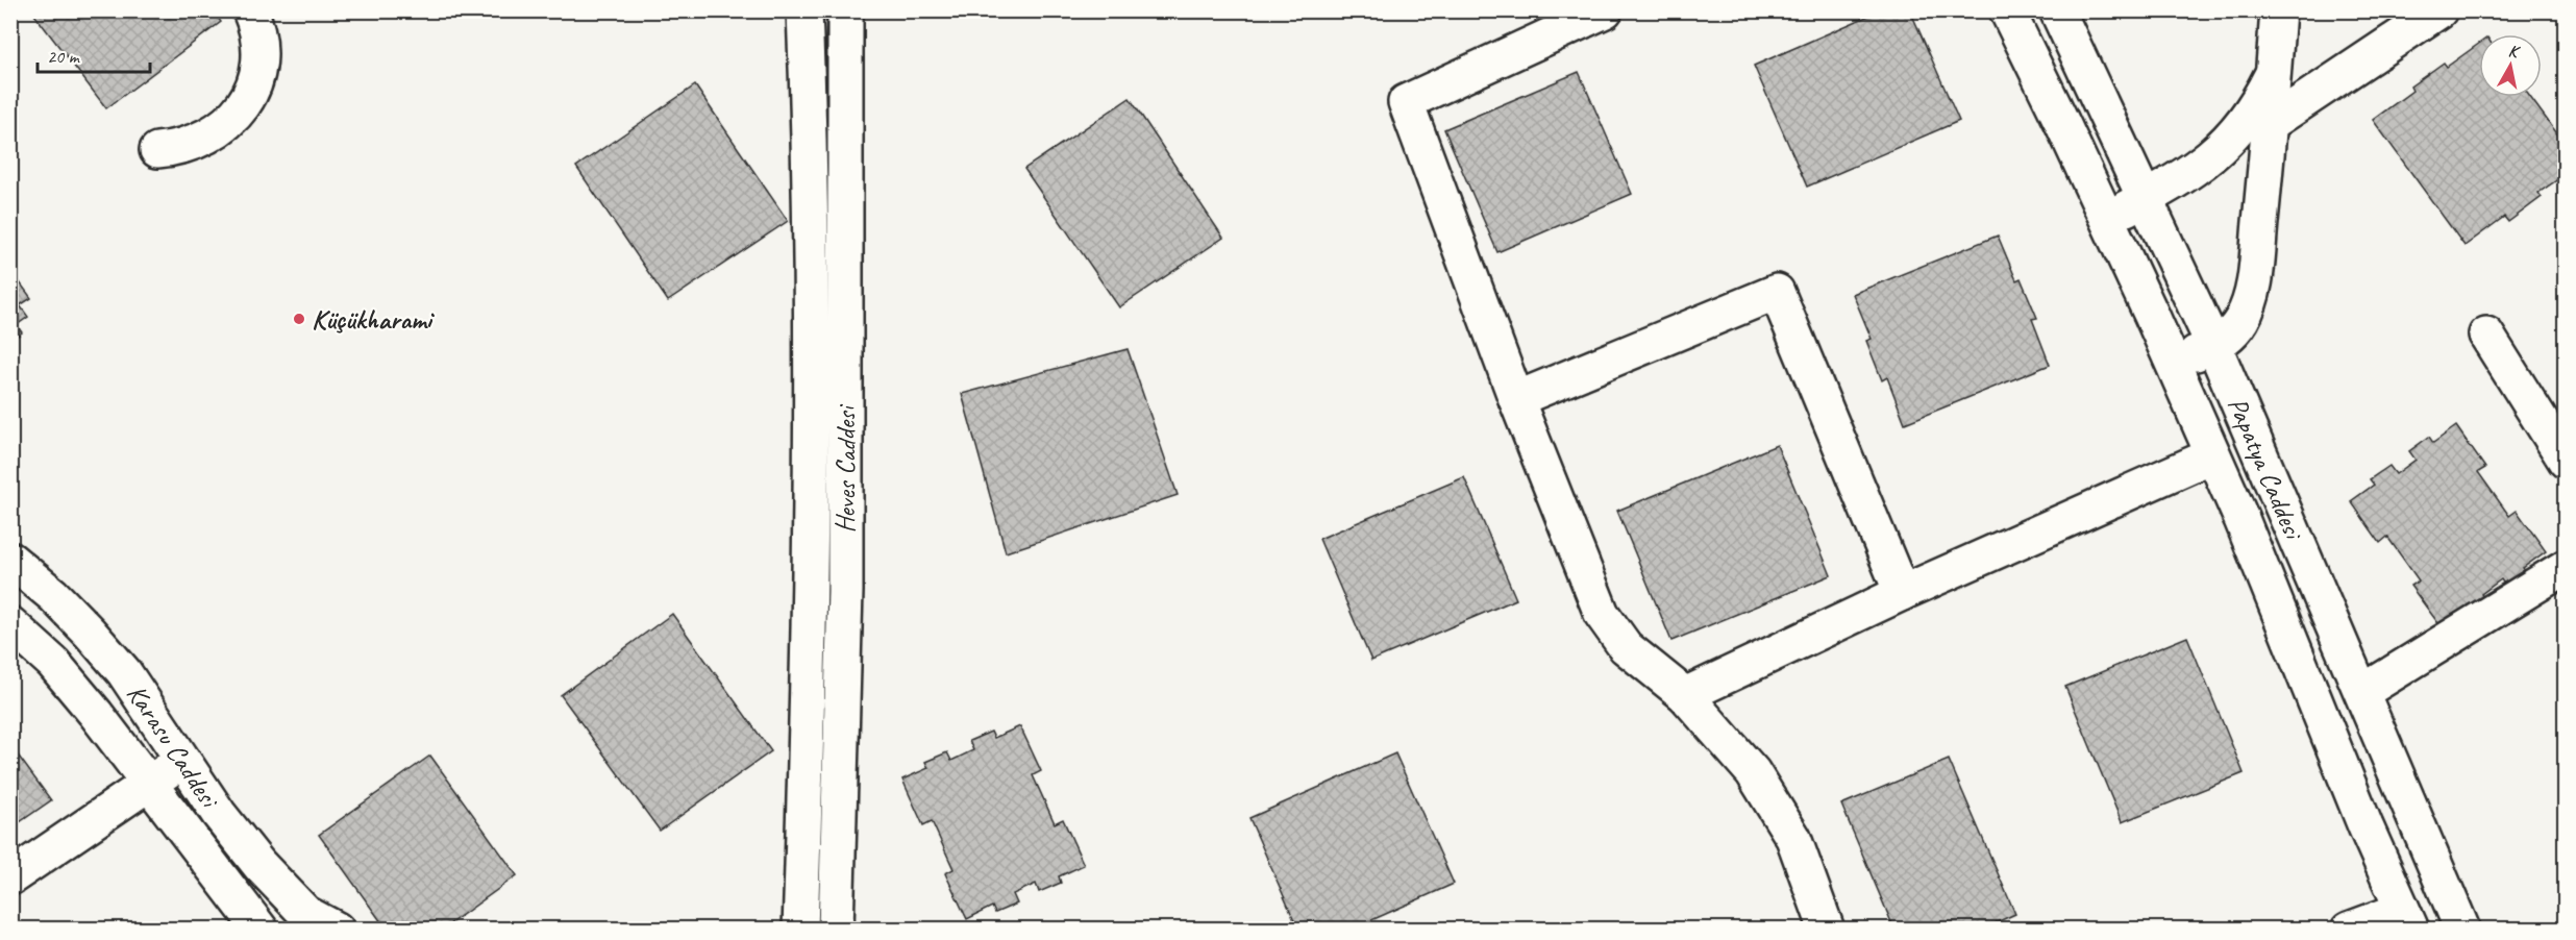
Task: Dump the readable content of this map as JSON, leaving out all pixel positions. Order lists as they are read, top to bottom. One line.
{"streets":{"street":["Papatya Caddesi","Heves Caddesi","Karasu Caddesi"]},"places":["Küçükharami"],"scale_bar":"20 m","north":"top"}
